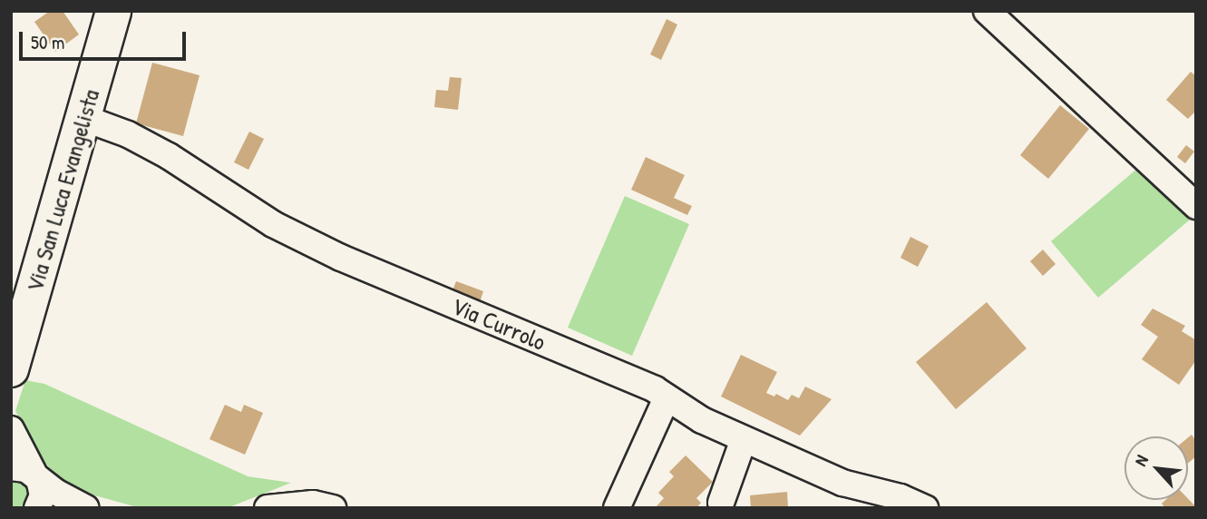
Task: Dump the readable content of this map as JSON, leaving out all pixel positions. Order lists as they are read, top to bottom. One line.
{"streets":{"main road":["Via San Luca Evangelista"],"street":["Via Currolo"]},"crossings":[["Via San Luca Evangelista","Via Currolo"]],"scale_bar":"50 m","north":"top left"}
